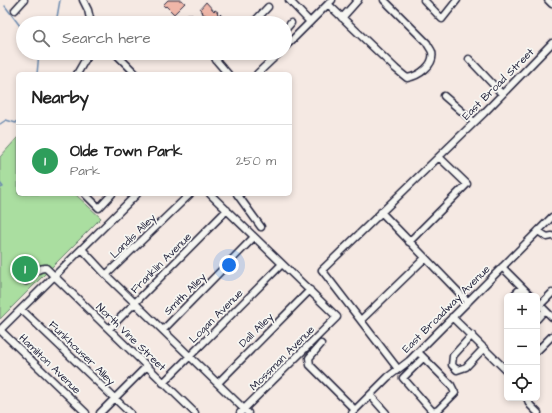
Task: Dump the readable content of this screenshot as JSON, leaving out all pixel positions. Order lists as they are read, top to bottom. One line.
{"streets":{"street":["East Broad Street","Landis Alley","Franklin Avenue","Smith Alley","East Broadway Avenue","Logan Avenue","Dall Alley","North Vine Street","Funkhouser Alley","Mossman Avenue","Hamilton Avenue"]},"crossings":[["Franklin Avenue","North Vine Street"],["Logan Avenue","North Vine Street"],["Dall Alley","Mossman Avenue"]],"page":{"search":"Search here","heading":"Nearby","list":[{"mark":"1","name":"Olde Town Park","note":"Park","value":"250 m"}],"pins":"1","map_buttons":["+","−"]}}
